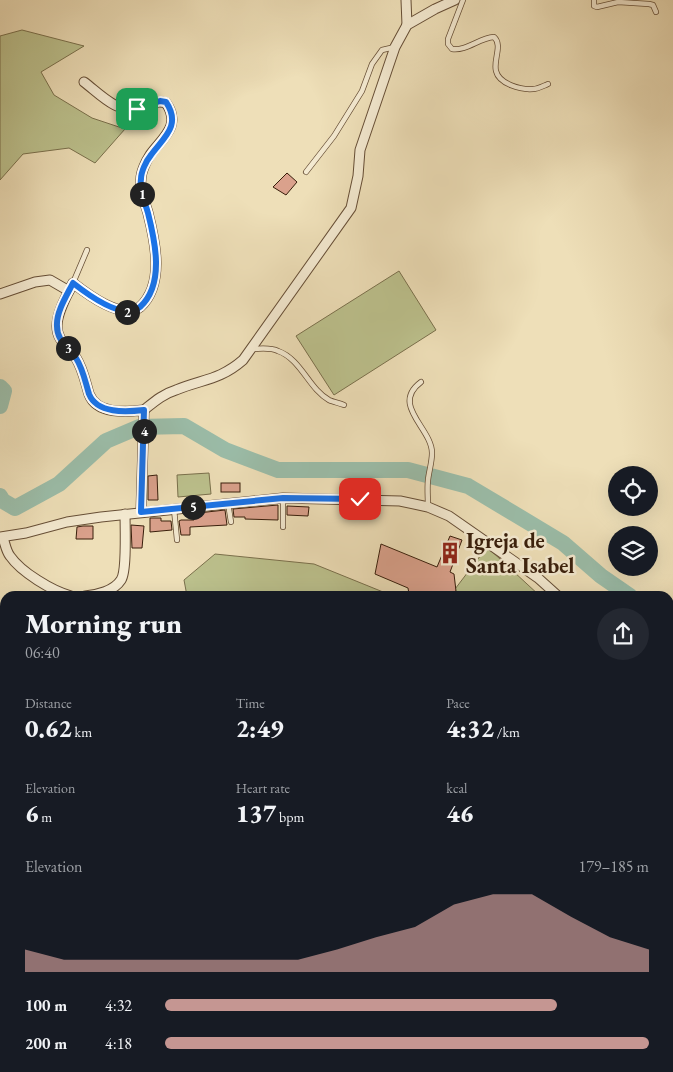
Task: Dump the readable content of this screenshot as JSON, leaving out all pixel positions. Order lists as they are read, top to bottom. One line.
{"places":{"building":["Igreja de Santa Isabel"]},"page":{"pins":["1","2","3","4","5"],"heading":["Morning run","06:40"],"stats":[["Distance","0.62 km"],["Time","2:49"],["Pace","4:32 /km"],["Elevation","6 m"],["Heart rate","137 bpm"],["kcal","46"]],"chart":["Elevation","179–185 m"],"list":[{"name":"100 m","note":"4:32"},{"name":"200 m","note":"4:18"}]}}
